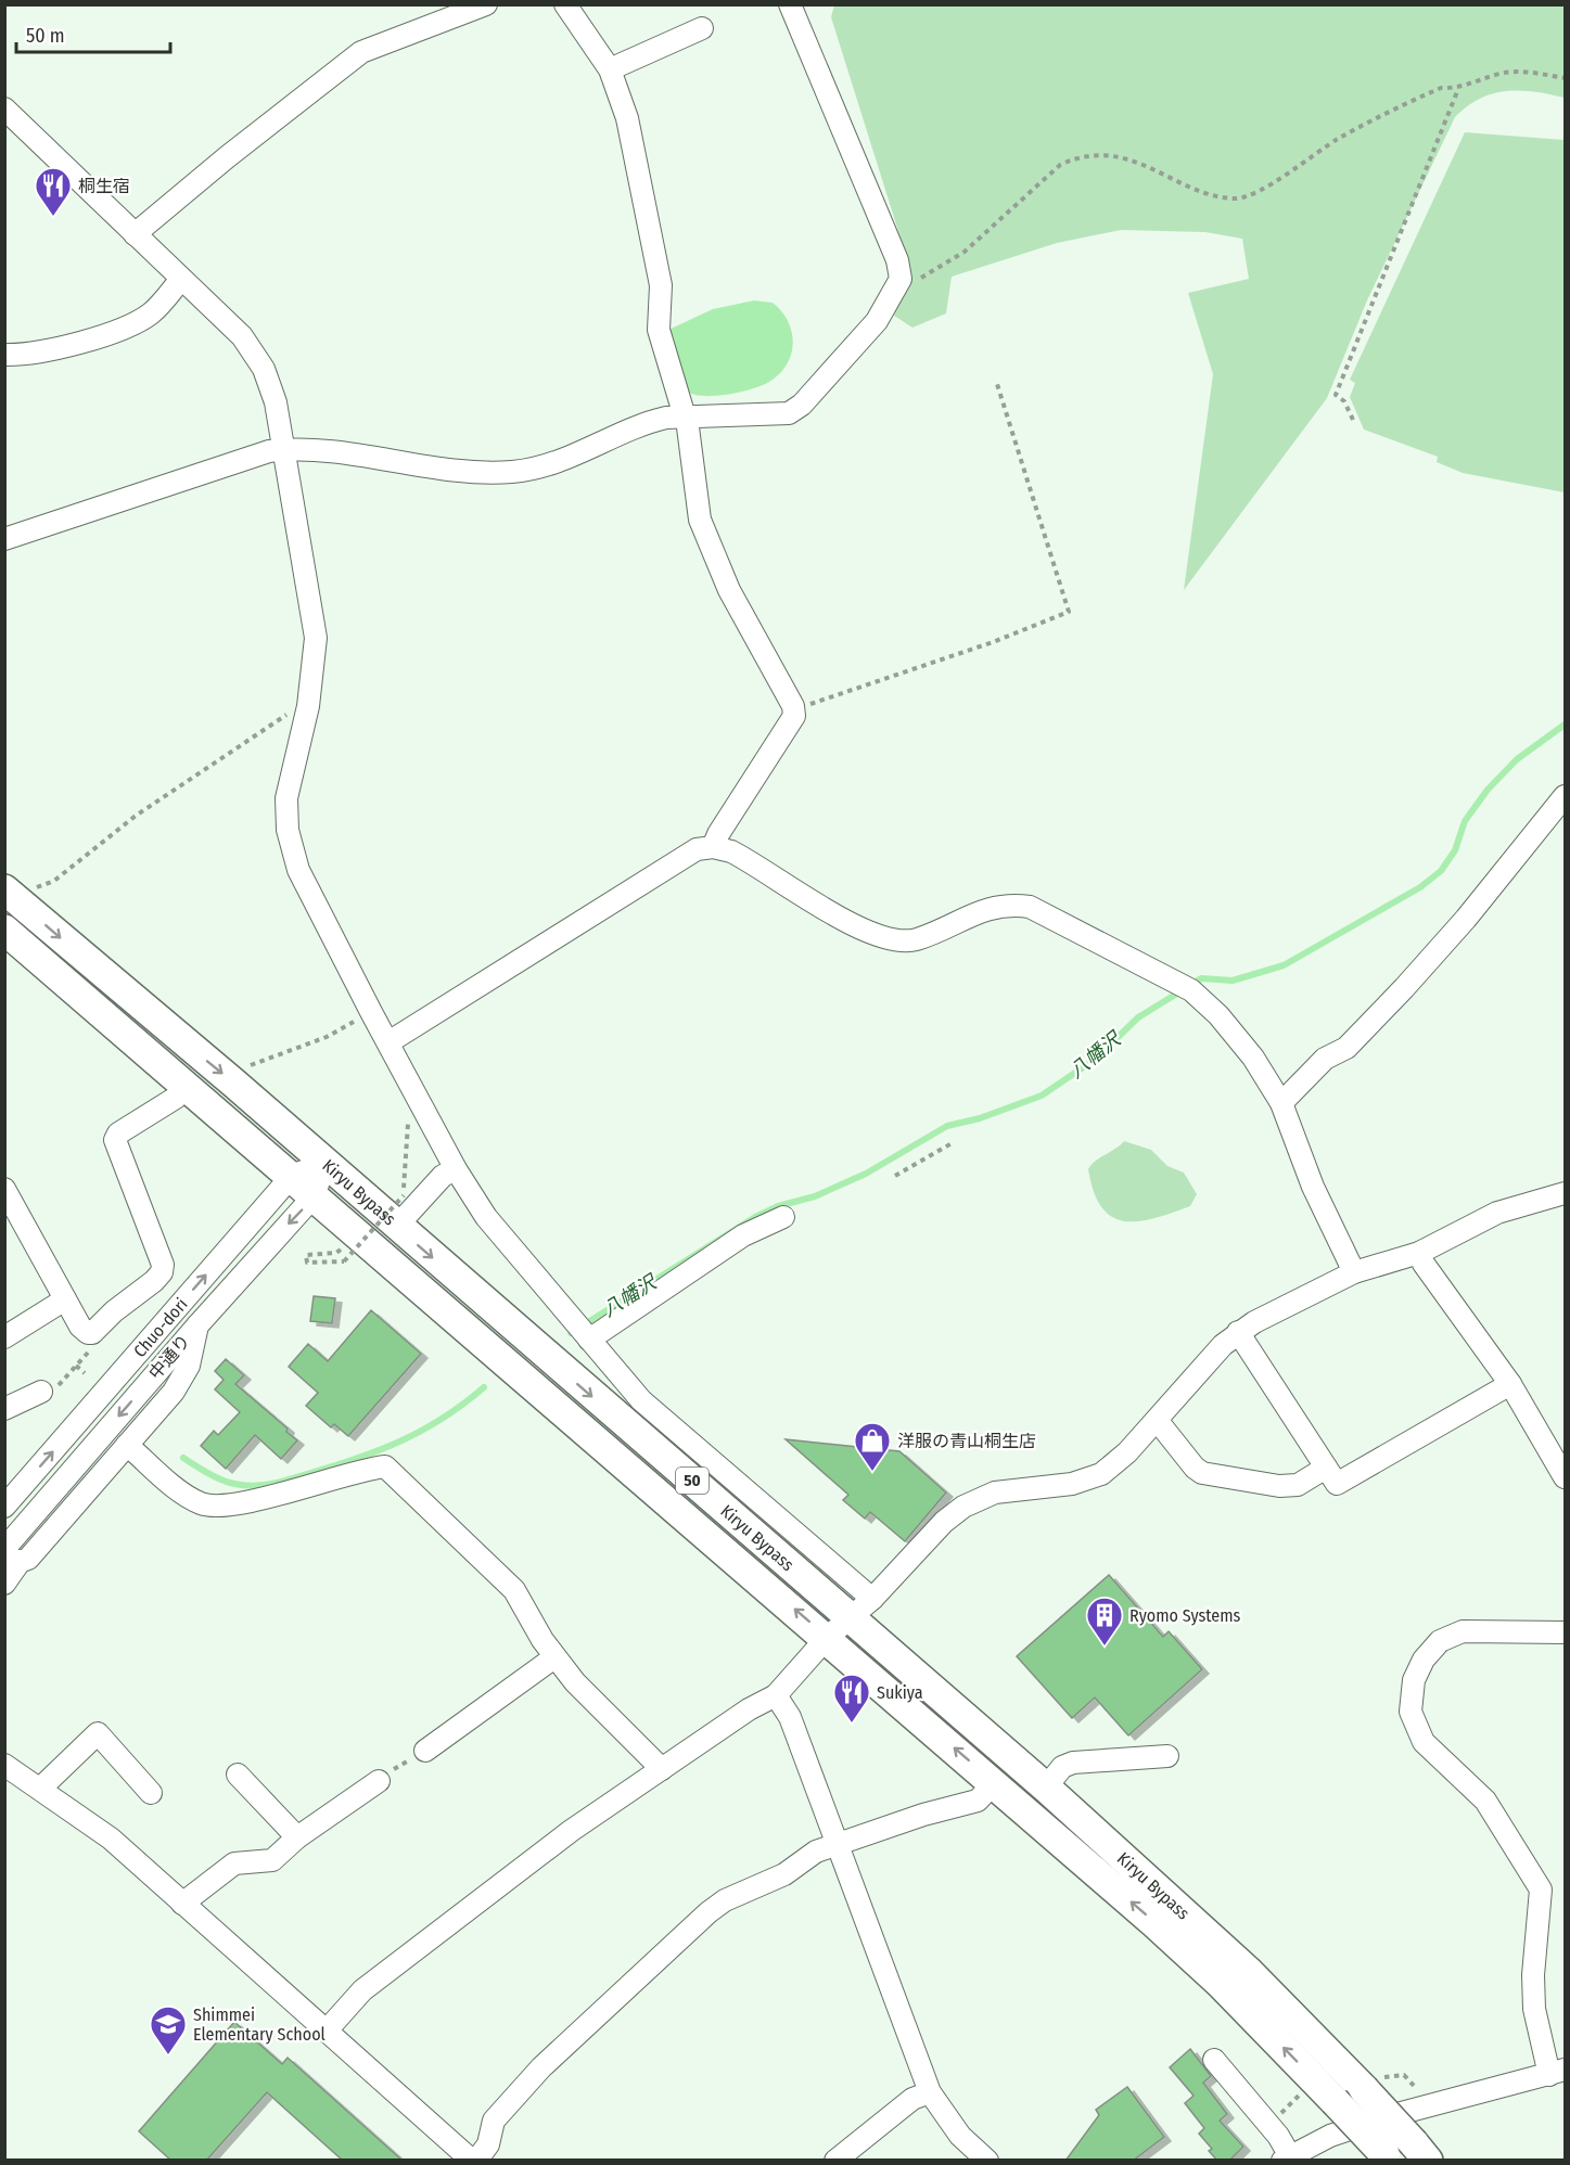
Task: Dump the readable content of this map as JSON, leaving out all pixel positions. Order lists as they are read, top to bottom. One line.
{"streets":{"highway":["Kiryu Bypass","50"],"street":["Chuo-dori","中通り"]},"crossings":[["Kiryu Bypass","Chuo-dori"],["Kiryu Bypass","中通り"],["Chuo-dori","中通り"]],"water":["八幡沢"],"places":{"restaurant":["桐生宿","Sukiya"],"shop":["洋服の青山桐生店"],"building":["Ryomo Systems"],"school or university":["Shimmei Elementary School"]},"scale_bar":"50 m"}
